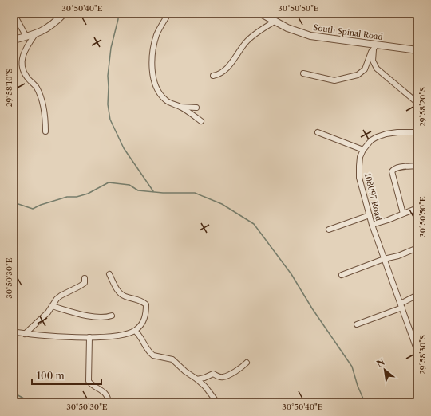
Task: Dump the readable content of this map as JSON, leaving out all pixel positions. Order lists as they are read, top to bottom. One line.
{"streets":{"street":["South Spinal Road","108097 Road"]},"scale_bar":"100 m","north":"top left","coordinates":["30°50'40\"E","30°50'50\"E","29°58'10\"S","29°58'20\"S","30°50'30\"E","29°58'30\"S"]}
